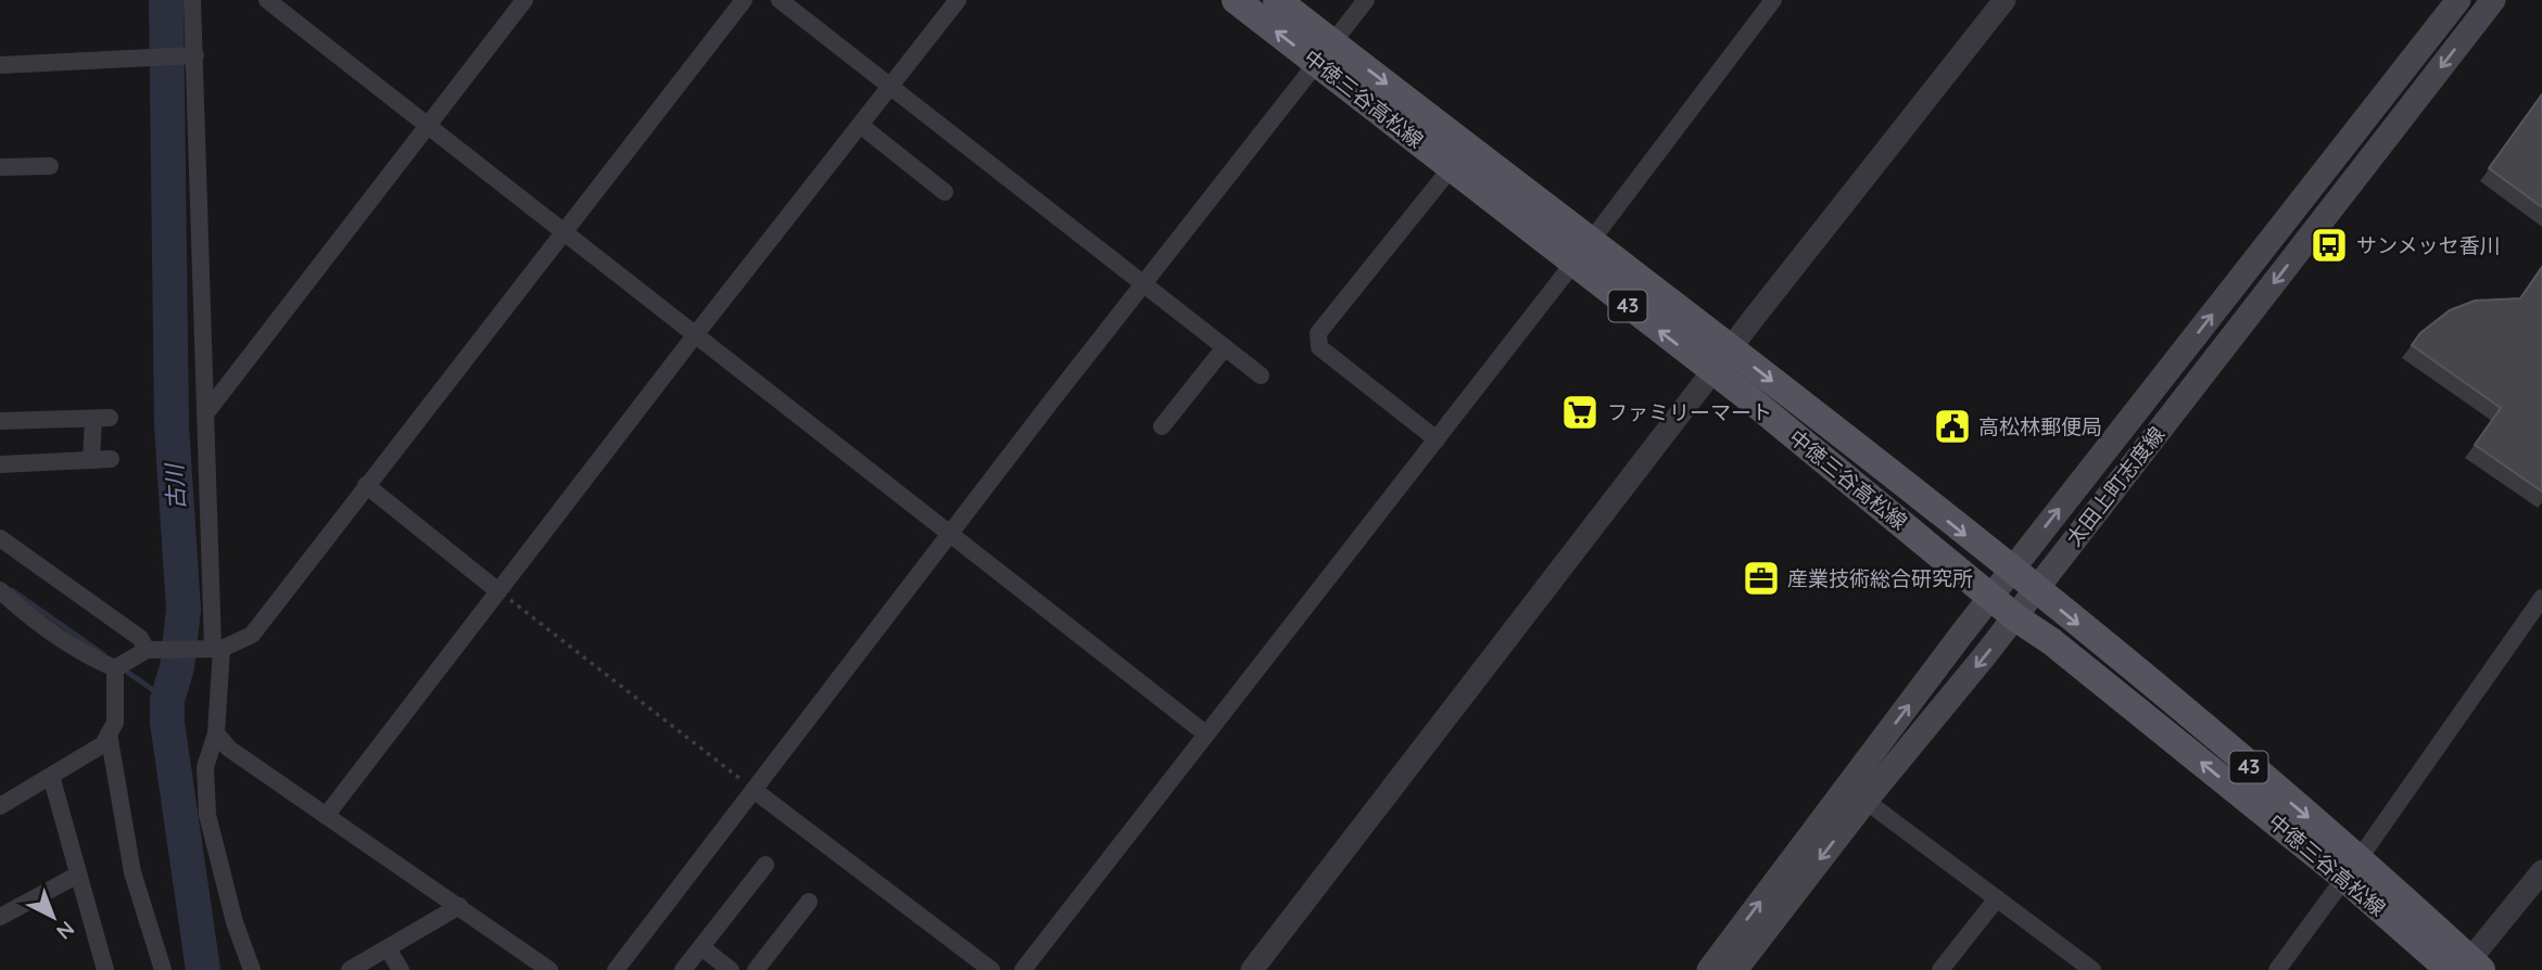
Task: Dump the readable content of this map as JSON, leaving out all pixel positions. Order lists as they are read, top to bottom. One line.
{"streets":{"main road":["中徳三谷高松線","43","太田上町志度線"]},"crossings":[["中徳三谷高松線","太田上町志度線"]],"water":["古川"],"places":{"bus stop":["サンメッセ香川"],"supermarket":["ファミリーマート"],"public building":["高松林郵便局"],"office":["産業技術総合研究所"]},"north":"bottom right"}
